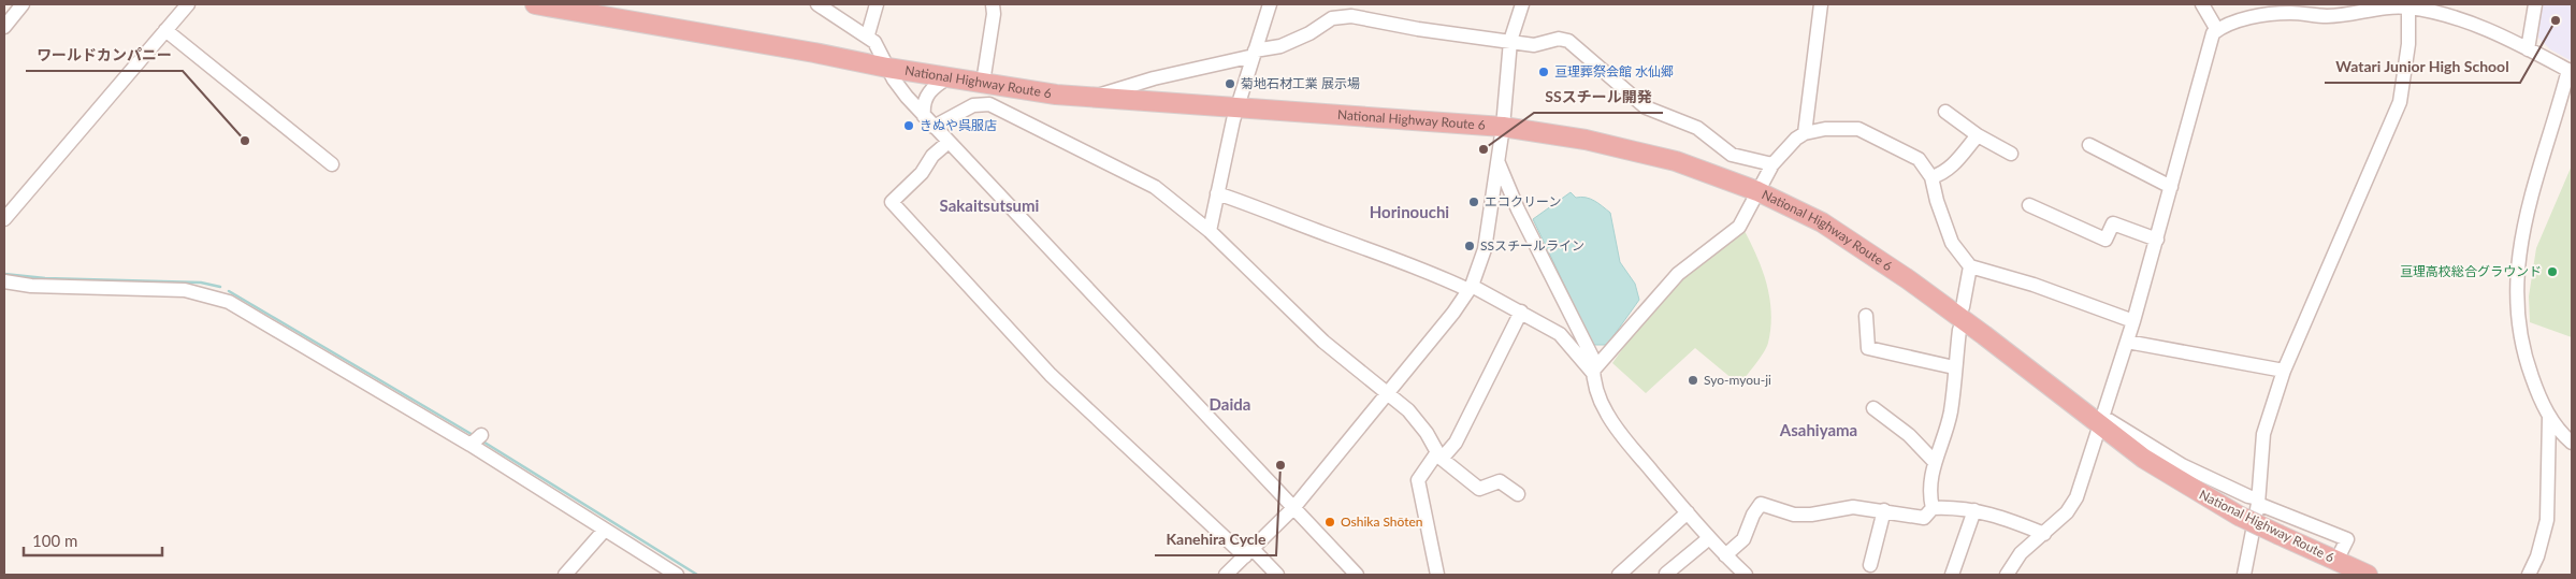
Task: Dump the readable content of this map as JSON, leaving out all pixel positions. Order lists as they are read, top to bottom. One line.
{"streets":{"highway":["National Highway Route 6"]},"districts":["Sakaitsutsumi","Horinouchi","Daida","Asahiyama"],"places":["Watari Junior High School","亘理葬祭会館 水仙郷","菊地石材工業 展示場","きぬや呉服店","ワールドカンパニー","SSスチール開発","エコクリーン","SSスチールライン","亘理高校総合グラウンド","Syo-myou-ji","Kanehira Cycle","Oshika Shōten"],"scale_bar":"100 m"}
